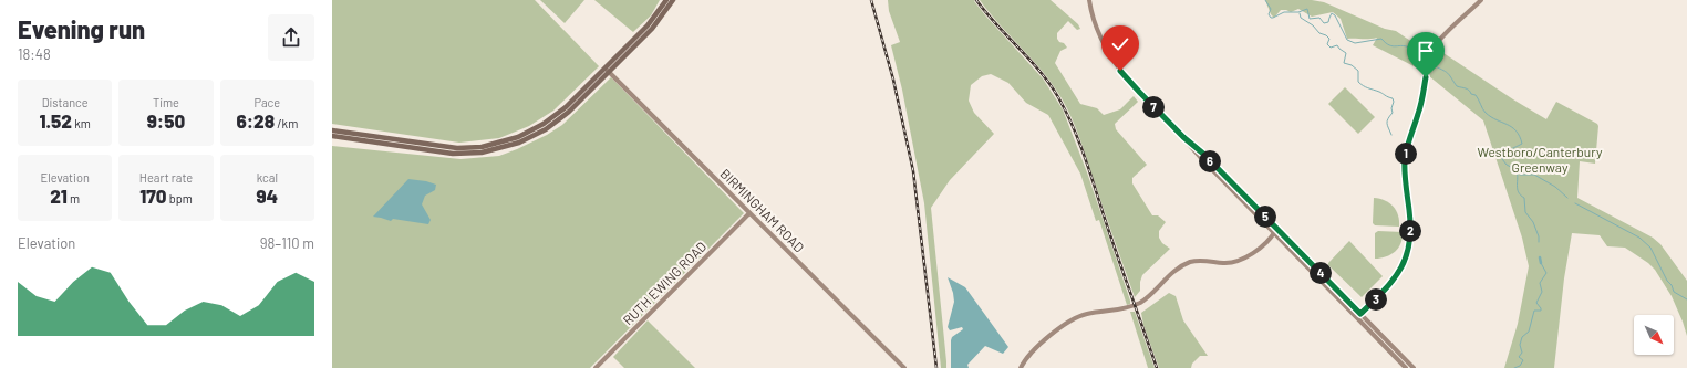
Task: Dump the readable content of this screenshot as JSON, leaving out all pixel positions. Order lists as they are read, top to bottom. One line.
{"streets":{"street":["BIRMINGHAM ROAD","RUTH EWING ROAD"]},"crossings":[["BIRMINGHAM ROAD","RUTH EWING ROAD"]],"parks":["Westboro/Canterbury Greenway"],"north":"bottom right","page":{"heading":["Evening run","18:48"],"stats":[["Distance","1.52 km"],["Time","9:50"],["Pace","6:28 /km"],["Elevation","21 m"],["Heart rate","170 bpm"],["kcal","94"]],"pins":["7","1","6","5","2","4","3"],"chart":["Elevation","98–110 m"]}}
